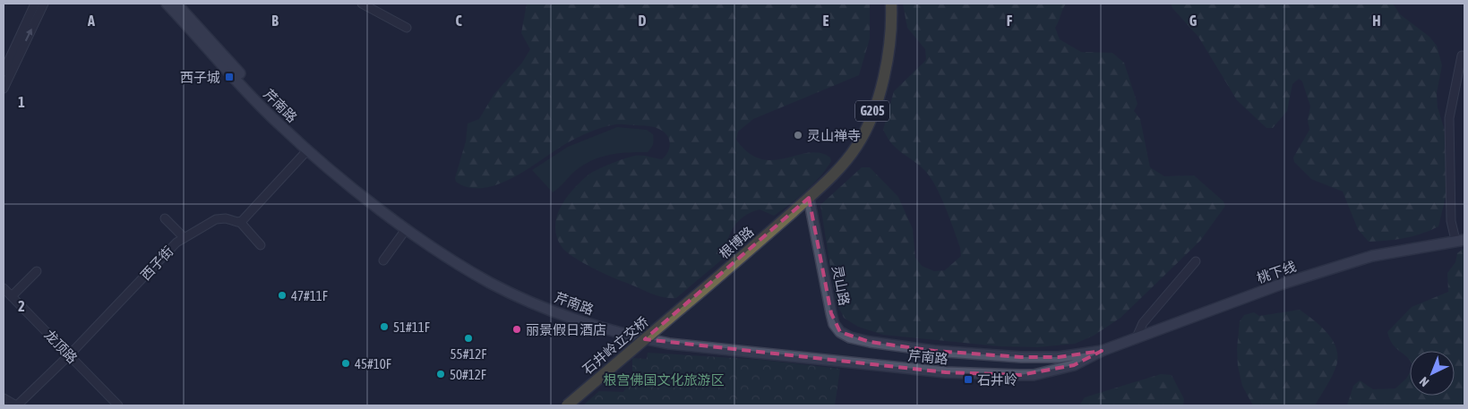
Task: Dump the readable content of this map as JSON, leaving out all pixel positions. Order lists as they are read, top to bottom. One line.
{"streets":{"highway":["G205","根博路","石井岭立交桥"],"main road":["芹南路","桃下线","灵山路"],"street":["西子街","龙顶路"]},"crossings":[["芹南路","桃下线"],["芹南路","灵山路"],["G205","根博路"],["G205","灵山路"],["根博路","灵山路"],["根博路","石井岭立交桥"],["西子街","龙顶路"],["桃下线","灵山路"]],"parks":["根宫佛国文化旅游区"],"places":{"transit":["西子城","石井岭"],"other":["灵山禅寺","47#11F","51#11F","丽景假日酒店","55#12F","45#10F","50#12F"]},"north":"bottom left","grid":{"columns":["A","B","C","D","E","F","G","H"],"rows":["1","2"]}}
